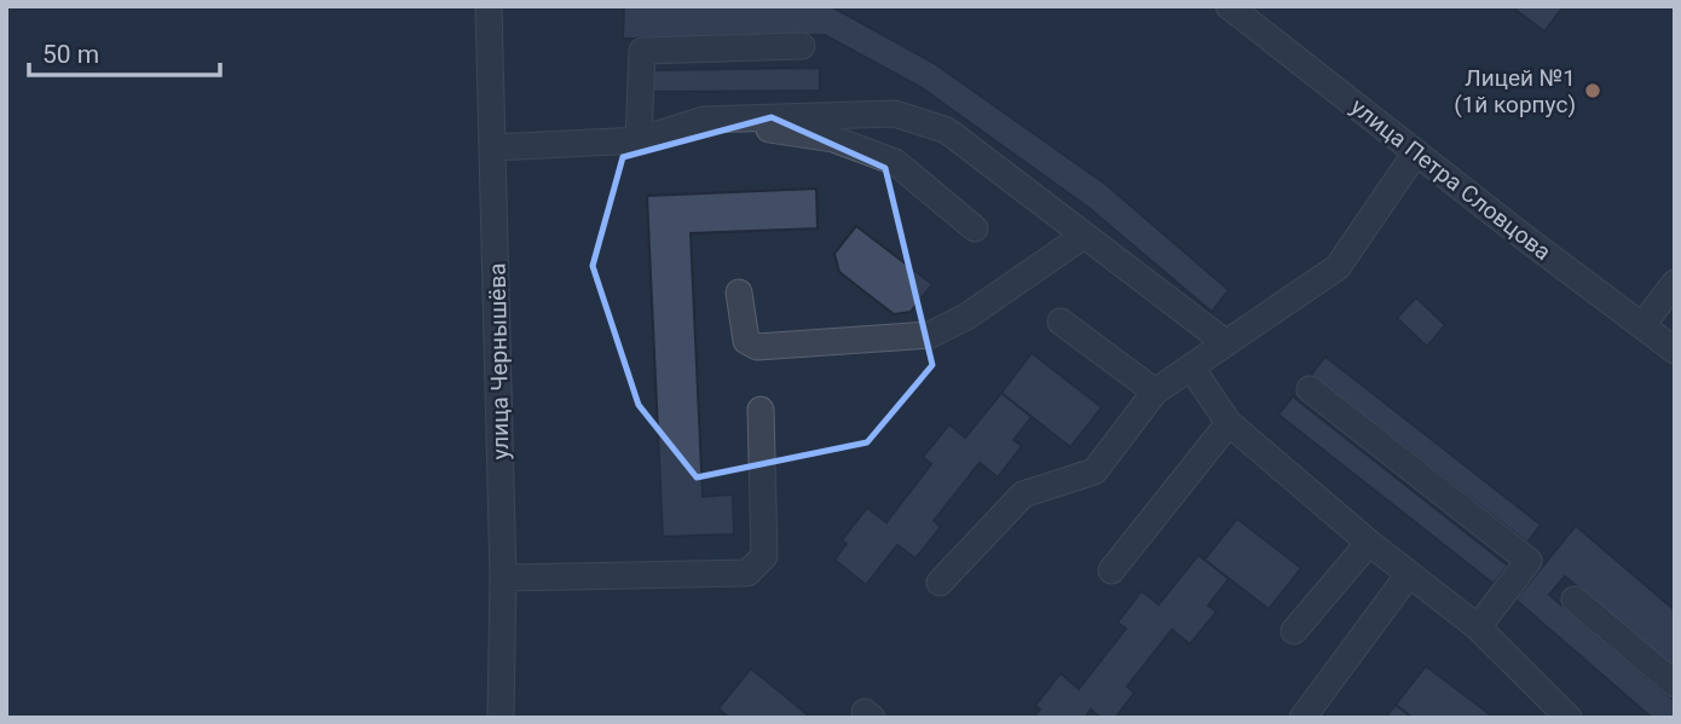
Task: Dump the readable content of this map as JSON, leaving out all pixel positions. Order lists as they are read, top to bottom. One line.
{"streets":{"street":["улица Петра Словцова","улица Чернышёва"]},"places":["Лицей №1 (1й корпус)"],"scale_bar":"50 m"}
